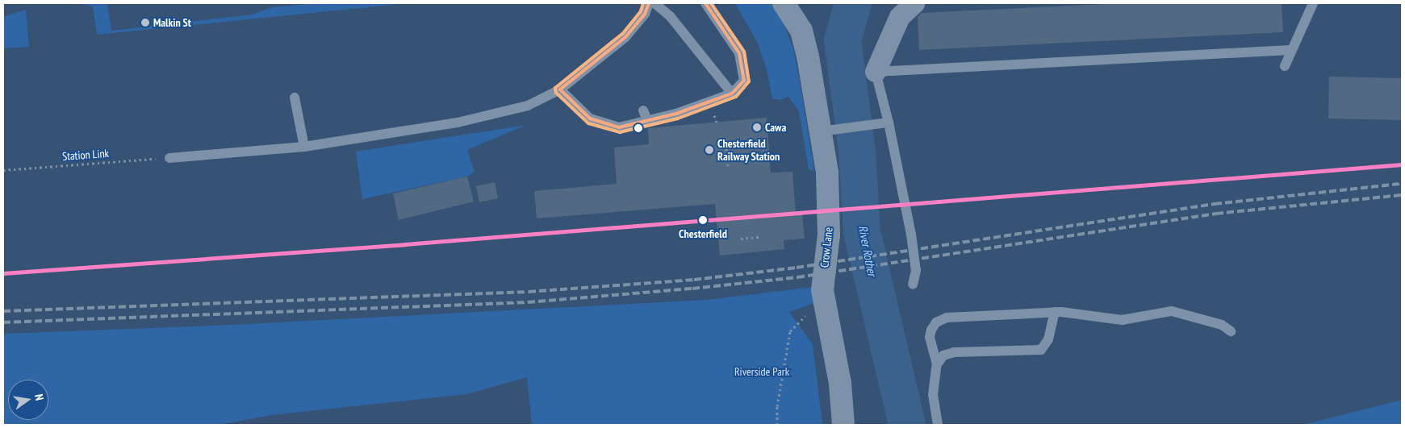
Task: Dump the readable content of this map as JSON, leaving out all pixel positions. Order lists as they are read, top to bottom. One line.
{"streets":{"street":["Crow Lane"],"path":["Station Link"]},"water":["River Rother"],"parks":["Riverside Park"],"places":["Malkin St","Cawa","Chesterfield Railway Station","Chesterfield"],"north":"right"}
